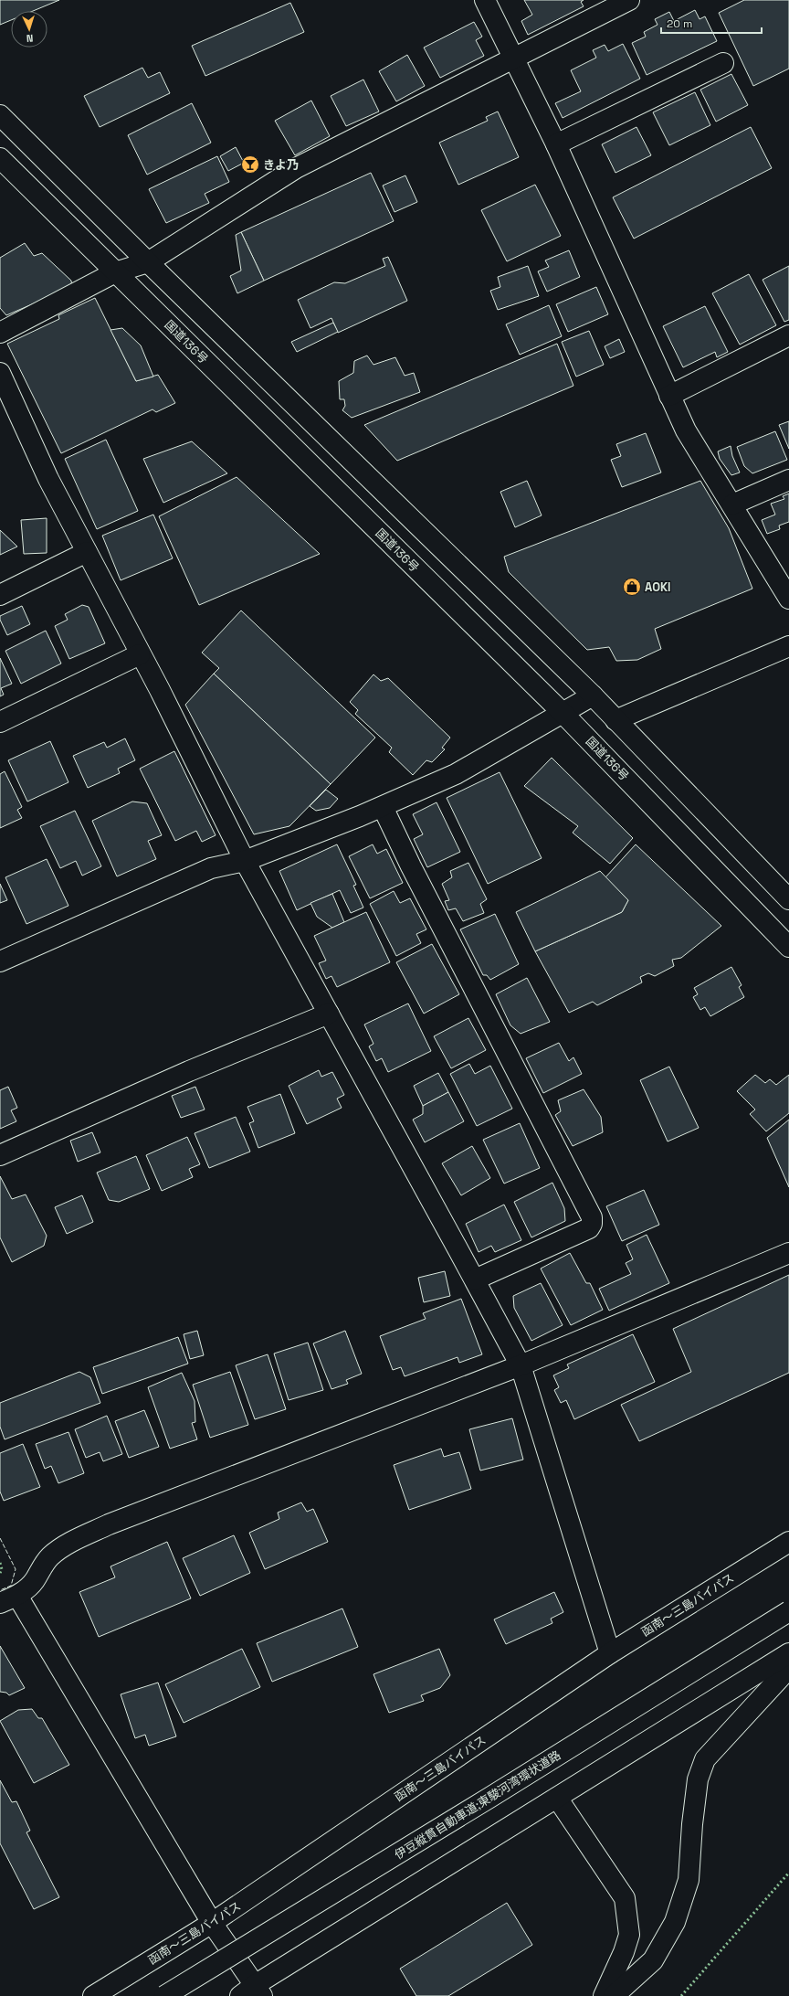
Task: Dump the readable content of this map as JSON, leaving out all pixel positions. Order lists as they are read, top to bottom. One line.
{"streets":{"main road":["国道136号","函南～三島バイパス","伊豆縦貫自動車道;東駿河湾環状道路"]},"places":{"bar":["きよ乃"],"shop":["AOKI"]},"scale_bar":"20 m","north":"bottom"}
